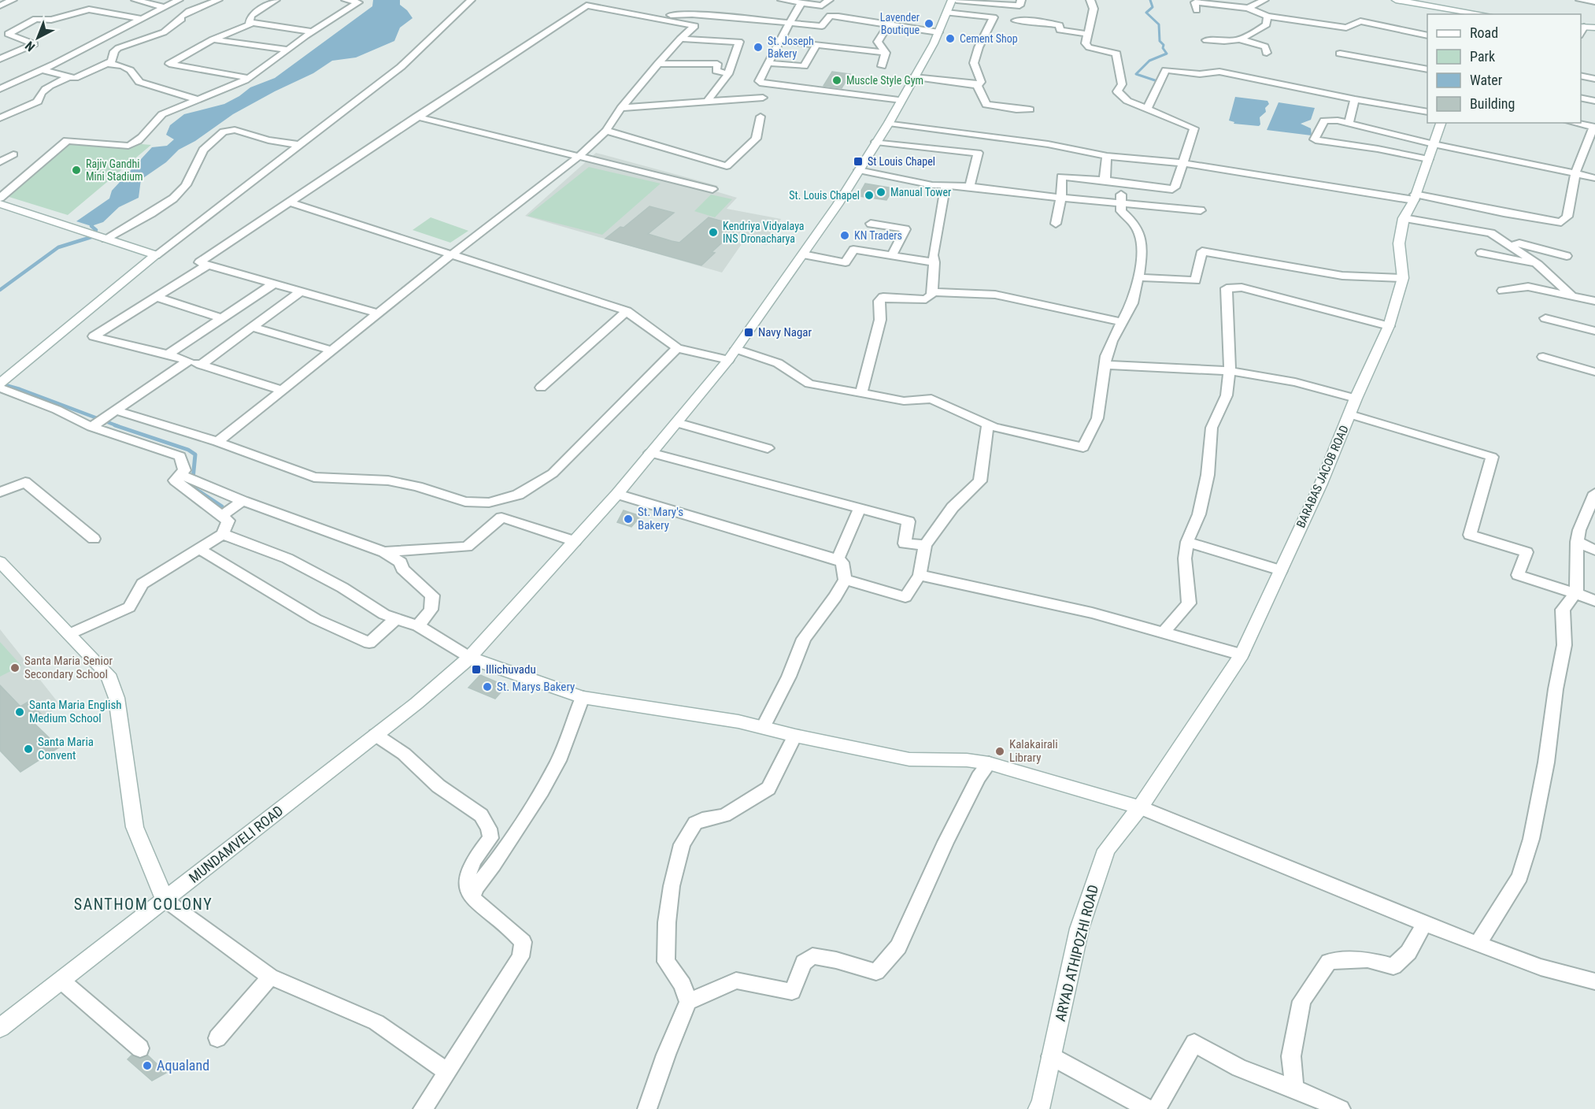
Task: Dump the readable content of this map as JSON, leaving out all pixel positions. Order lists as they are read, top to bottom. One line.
{"streets":{"main road":["BARABAS JACOB ROAD","MUNDAMVELI ROAD","ARYAD ATHIPOZHI ROAD"]},"crossings":[["BARABAS JACOB ROAD","ARYAD ATHIPOZHI ROAD"]],"districts":["SANTHOM COLONY"],"places":{"other":["Lavender Boutique","Cement Shop","St. Joseph Bakery","Muscle Style Gym","Rajiv Gandhi Mini Stadium","Manual Tower","St. Louis Chapel","Kendriya Vidyalaya INS Dronacharya","KN Traders","St. Mary's Bakery","Santa Maria Senior Secondary School","St. Marys Bakery","Santa Maria English Medium School","Santa Maria Convent","Kalakairali Library","Aqualand"],"transit":["St Louis Chapel","Navy Nagar","Illichuvadu"]},"legend":["Road","Park","Water","Building"],"north":"bottom left"}
